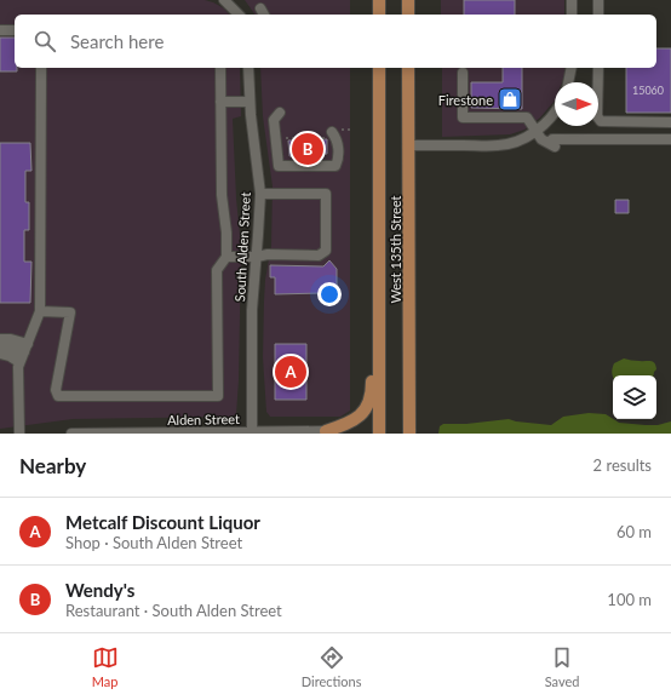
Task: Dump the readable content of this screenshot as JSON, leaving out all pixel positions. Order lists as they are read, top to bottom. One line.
{"streets":{"main road":["West 135th Street"],"street":["South Alden Street","Alden Street"]},"crossings":[["South Alden Street","Alden Street"]],"places":{"shop":["Firestone"]},"house_numbers":["15060"],"north":"right","page":{"search":"Search here","pins":["B","A"],"heading":["Nearby","2 results"],"list":[{"mark":"A","name":"Metcalf Discount Liquor","note":"Shop · South Alden Street","value":"60 m"},{"mark":"B","name":"Wendy's","note":"Restaurant · South Alden Street","value":"100 m"}],"nav":["Map","Directions","Saved"]}}
